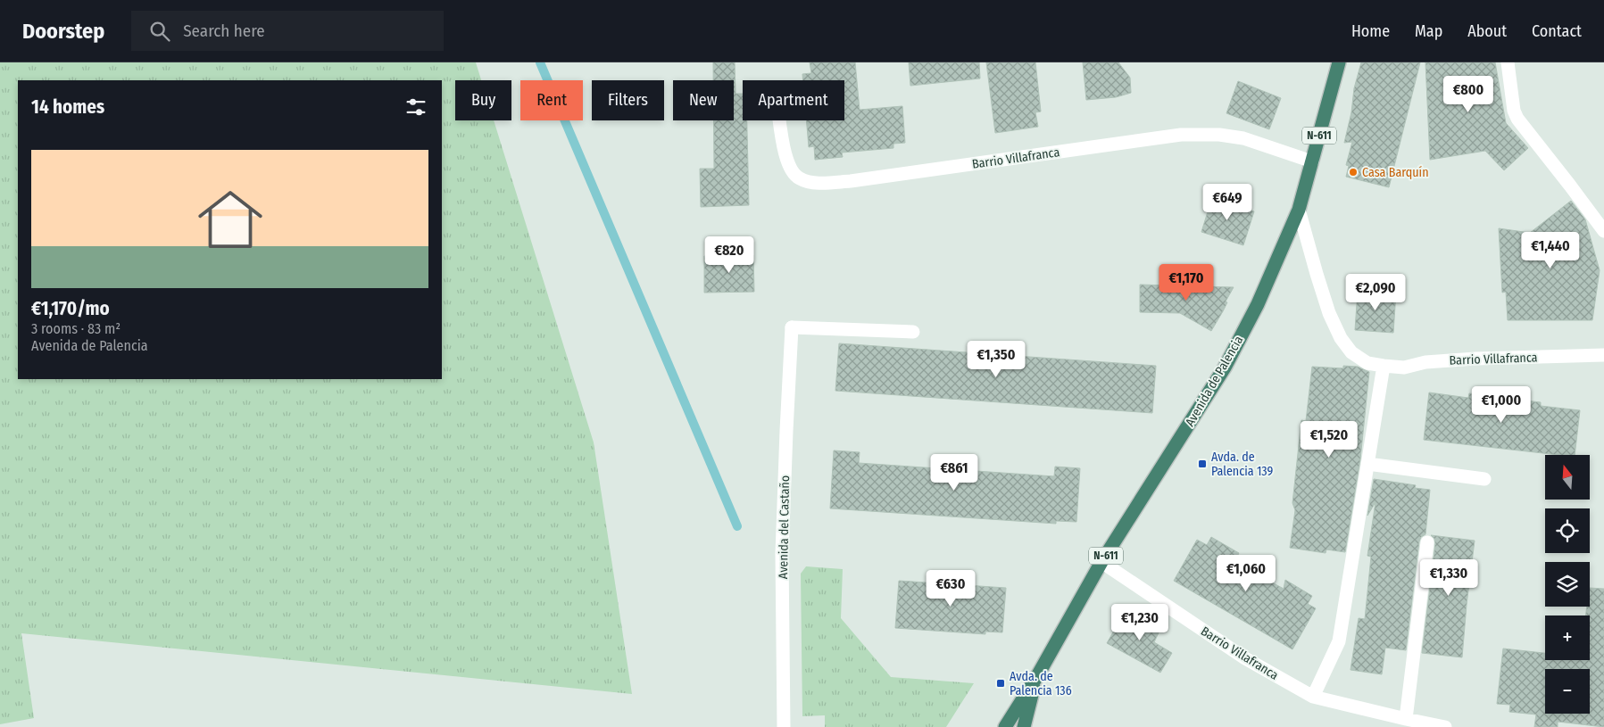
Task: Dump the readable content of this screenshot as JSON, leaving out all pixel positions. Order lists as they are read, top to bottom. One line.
{"streets":{"highway":["N-611","Avenida de Palencia"],"street":["Barrio Villafranca","Avenida del Castaño"]},"crossings":[["N-611","Avenida de Palencia"],["Barrio Villafranca","Avenida de Palencia"]],"places":{"other":["Casa Barquín"],"transit":["Avda. de Palencia 139","Avda. de Palencia 136"]},"north":"top","page":{"header":"Doorstep","search":"Search here","nav":["Home","Map","About","Contact"],"price":["€800","€649","€1,440","€820","€1,170","€2,090","€1,350","€1,000","€1,520","€861","€1,060","€1,330","€630","€1,230"],"chip":["Buy","Rent","Filters","New","Apartment"],"heading":"14 homes","list":[{"name":"€1,170/mo","note":"3 rooms · 83 m² · Avenida de Palencia"}],"map_buttons":["+","−"]}}
